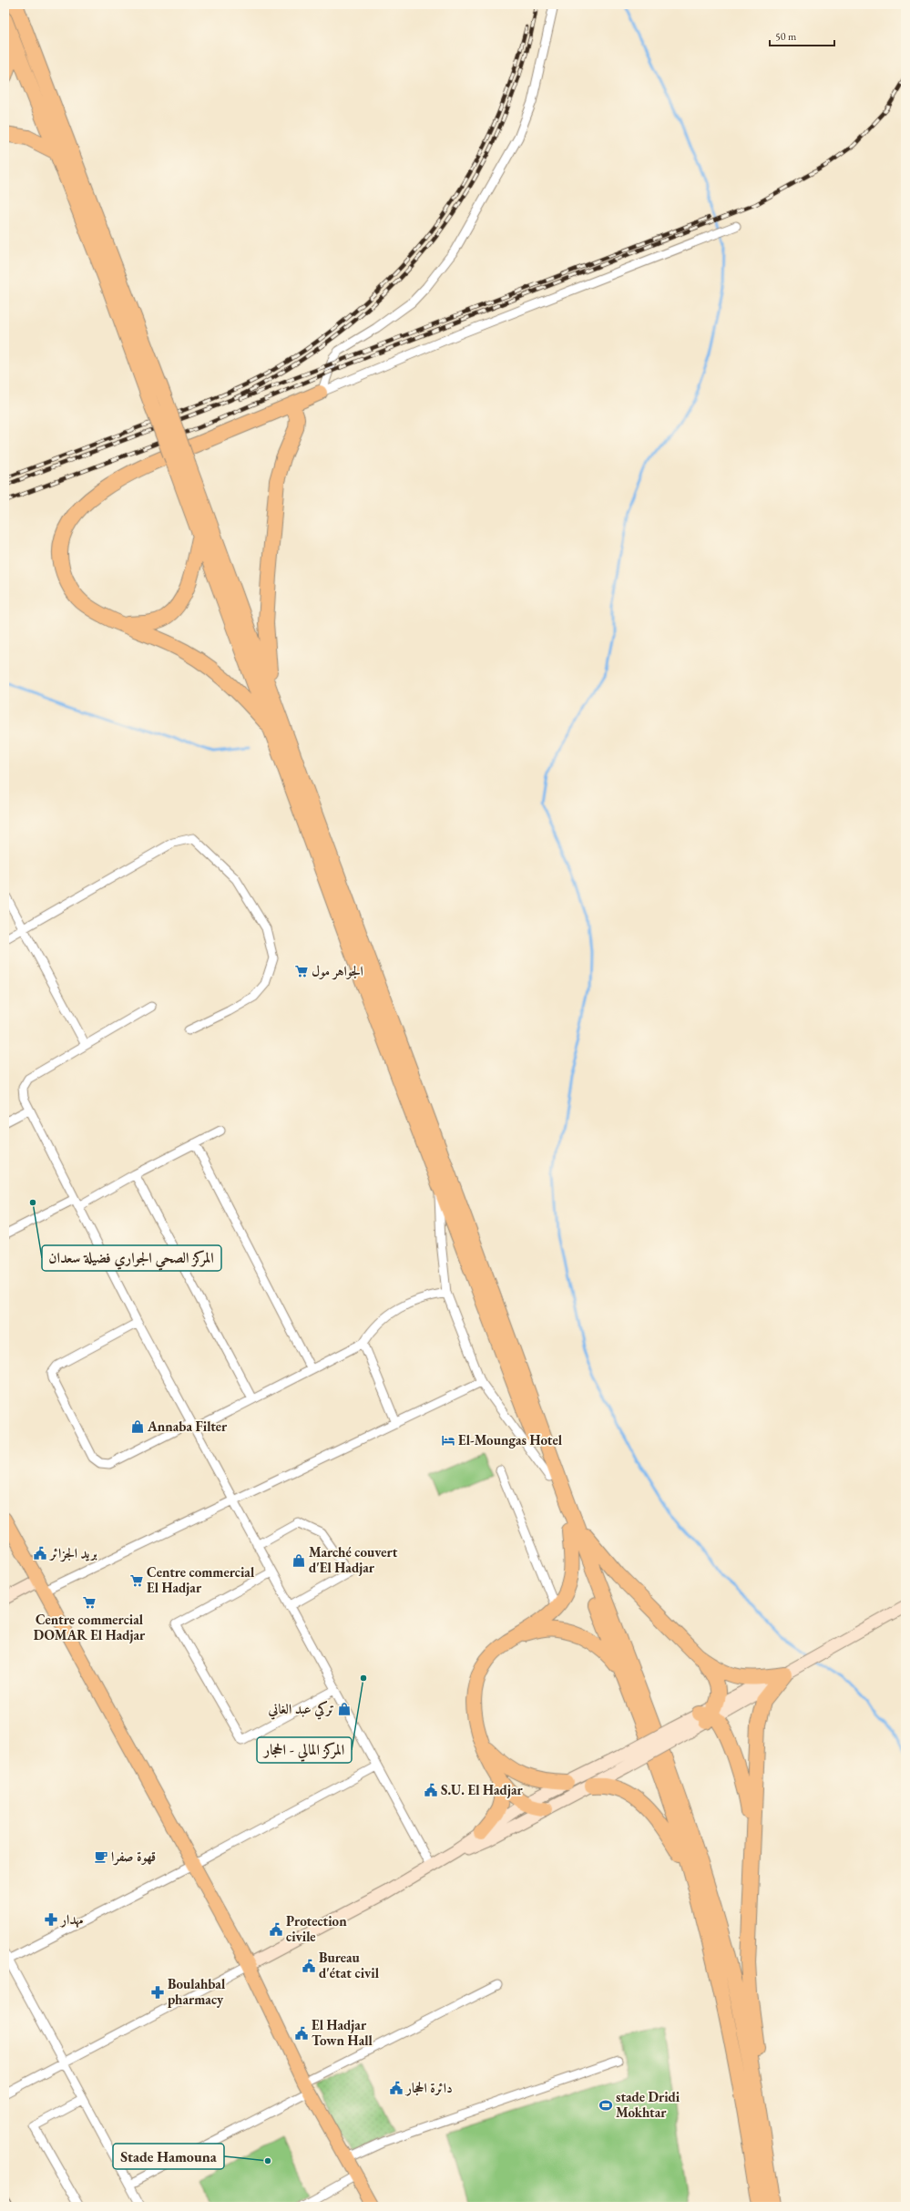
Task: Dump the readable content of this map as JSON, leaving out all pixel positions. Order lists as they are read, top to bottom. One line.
{"places":{"supermarket":["الجواهر مول","Centre commercial El Hadjar","Centre commercial DOMAR El Hadjar"],"other":["المركز الصحي الجواري فضيلة سعدان","المركز المالي - الحجار","Stade Hamouna"],"shop":["Annaba Filter","Marché couvert d'El Hadjar","تركي عبد الغاني"],"hotel":["El-Moungas Hotel"],"public building":["بريد الجزائر","S.U. El Hadjar","Protection civile","Bureau d'état civil","El Hadjar Town Hall","دائرة الحجار"],"cafe":["قهوة صفرا"],"pharmacy":["مهدار","Boulahbal pharmacy"],"sports":["stade Dridi Mokhtar"]},"scale_bar":"50 m"}
